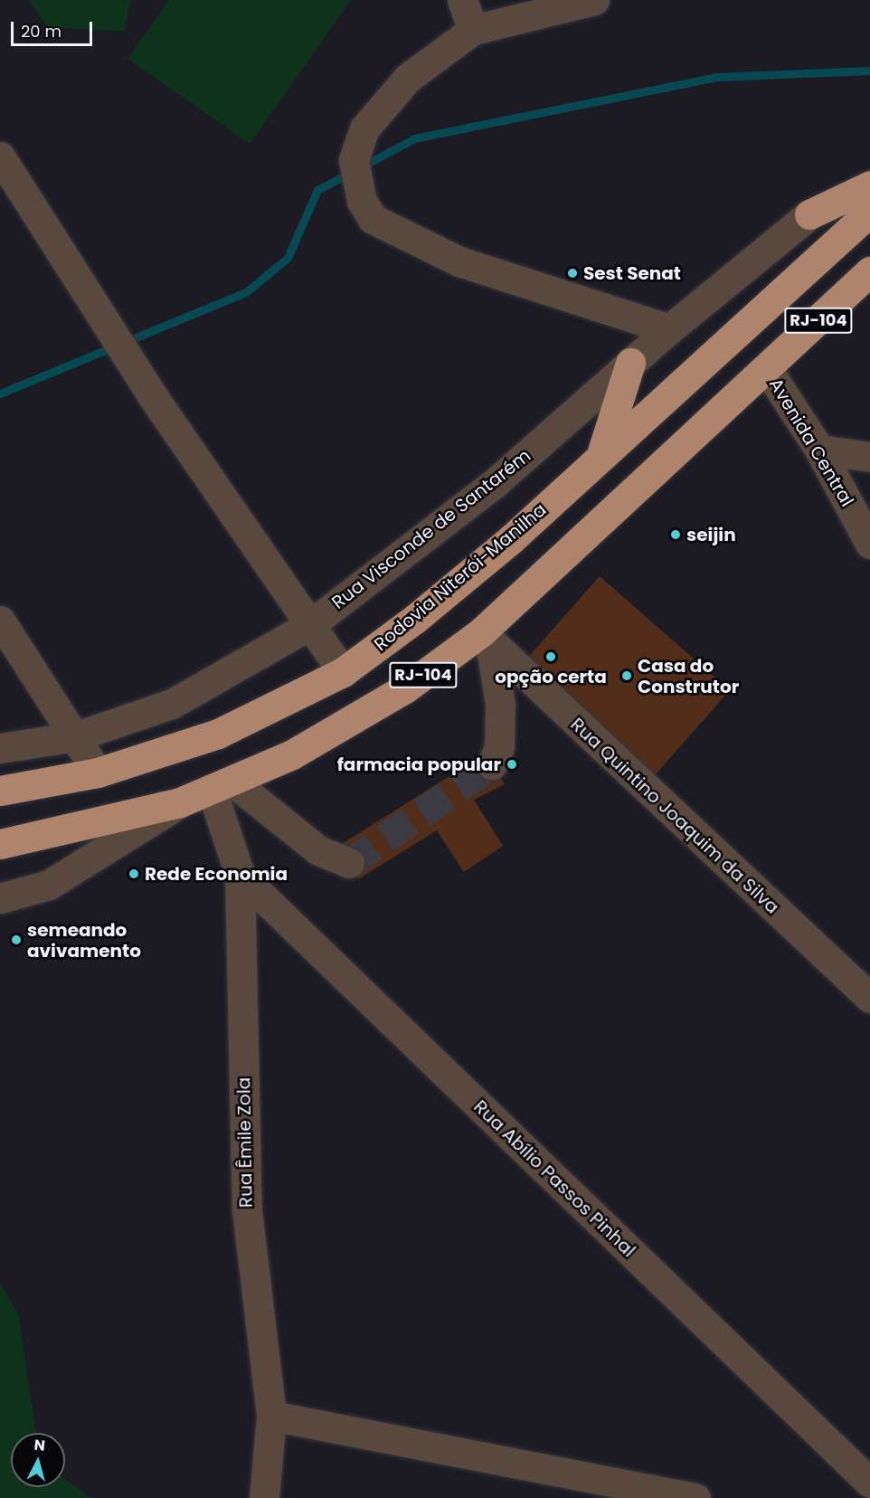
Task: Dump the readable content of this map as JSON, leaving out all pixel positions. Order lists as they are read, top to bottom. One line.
{"streets":{"highway":["RJ-104","Rodovia Niterói-Manilha"],"street":["Avenida Central","Rua Visconde de Santarém","Rua Quintino Joaquim da Silva","Rua Êmile Zola","Rua Abílio Passos Pinhal"]},"crossings":[["RJ-104","Avenida Central"],["RJ-104","Rua Quintino Joaquim da Silva"],["RJ-104","Rua Êmile Zola"],["Rua Êmile Zola","Rua Abílio Passos Pinhal"]],"places":["Sest Senat","seijin","opção certa","Casa do Construtor","farmacia popular","Rede Economia","semeando avivamento"],"scale_bar":"20 m","north":"top"}
